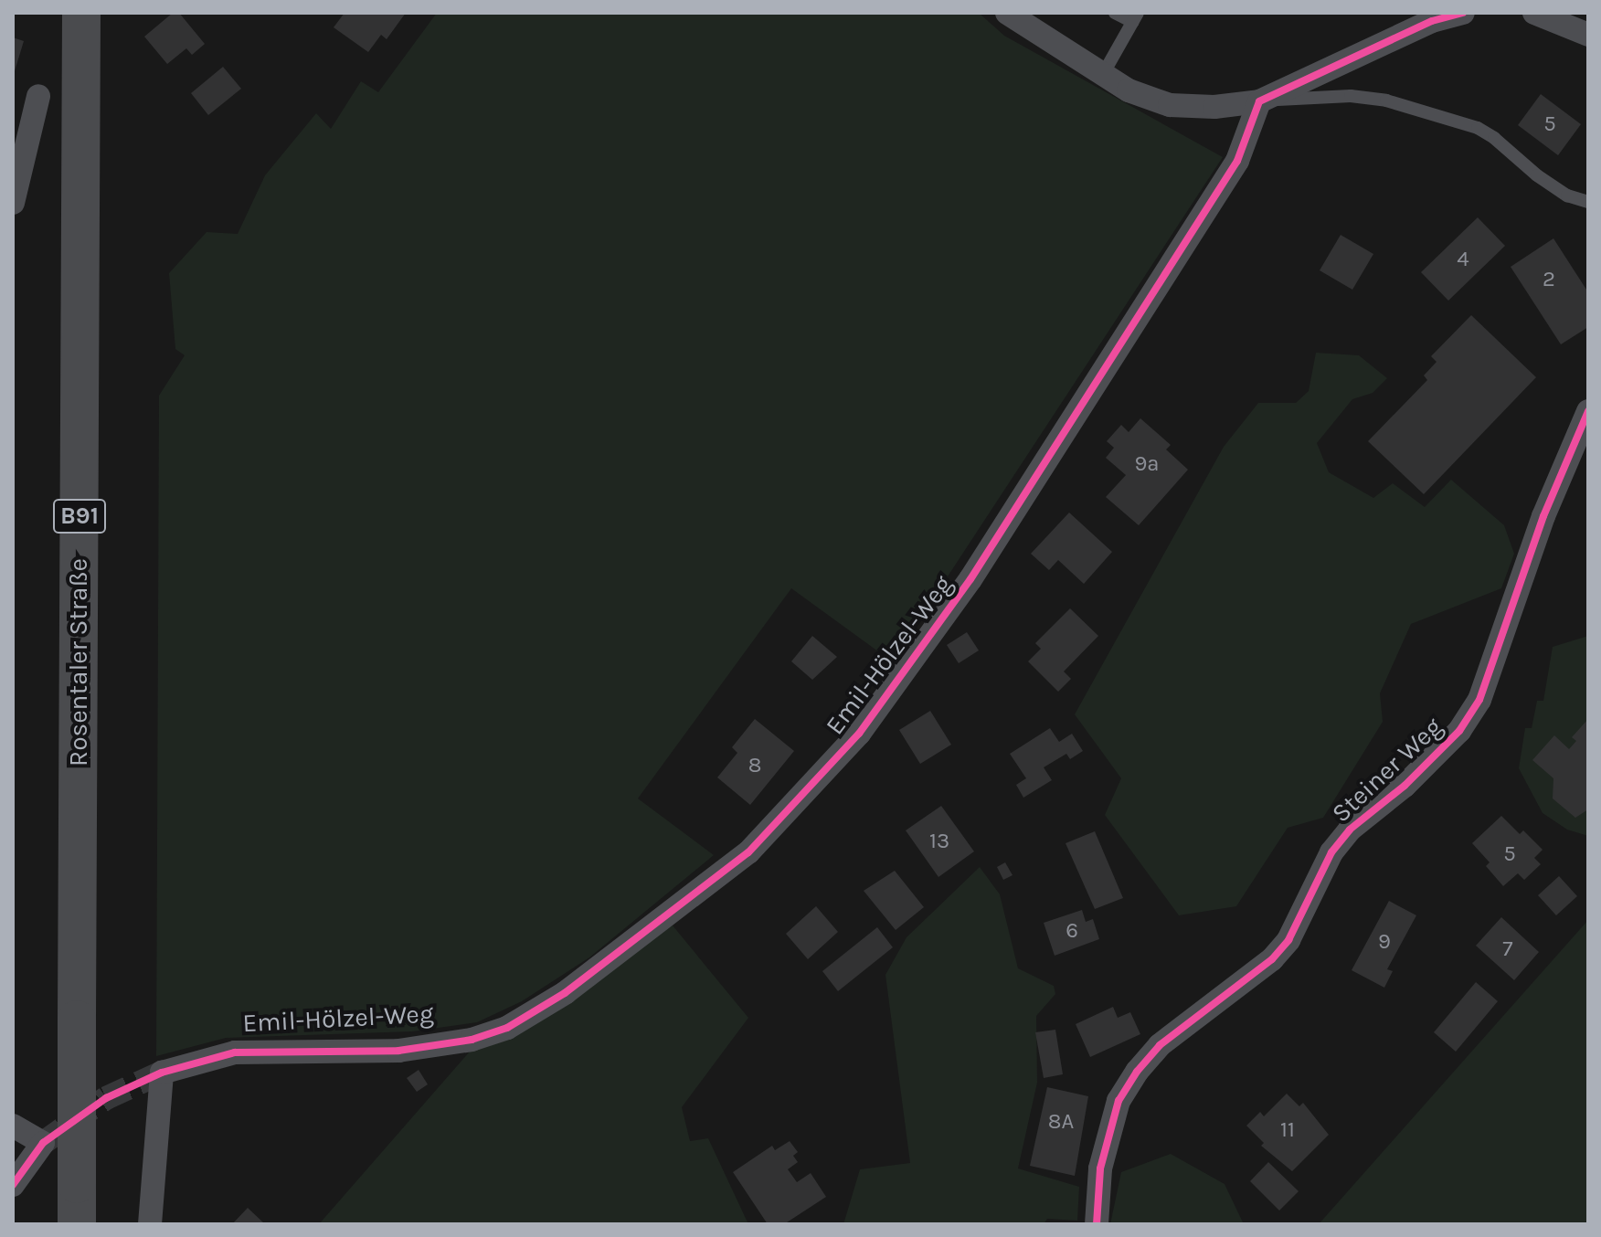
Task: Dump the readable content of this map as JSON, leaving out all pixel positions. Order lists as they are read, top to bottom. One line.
{"streets":{"main road":["B91","Rosentaler Straße"],"street":["Emil-Hölzel-Weg","Steiner Weg"]},"house_numbers":["5","4","2","9a","8","13","5","6","9","7","8A","11"]}
